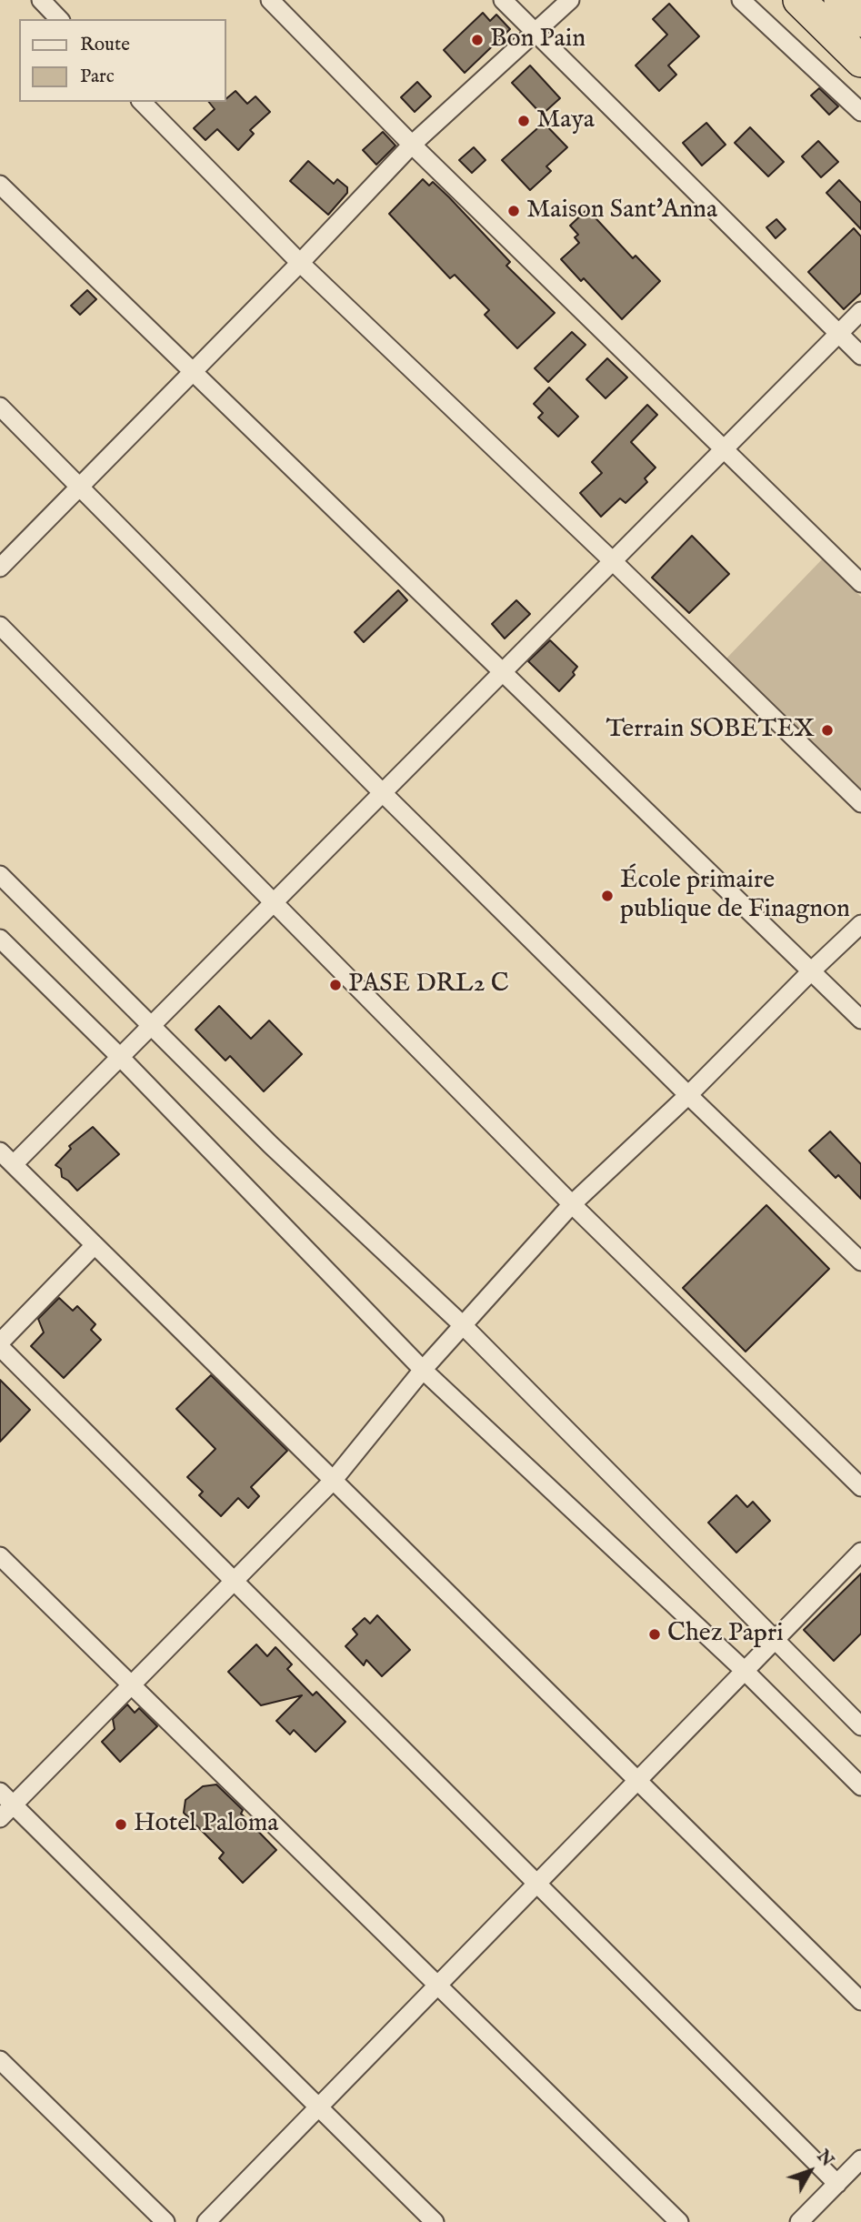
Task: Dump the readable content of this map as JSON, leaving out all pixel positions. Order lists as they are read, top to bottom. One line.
{"places":["Bon Pain","Maya","Maison Sant'Anna","Terrain SOBETEX","École primaire publique de Finagnon","PASE DRL2 C","Chez Papri","Hotel Paloma"],"legend":["Route","Parc"],"north":"top right"}
